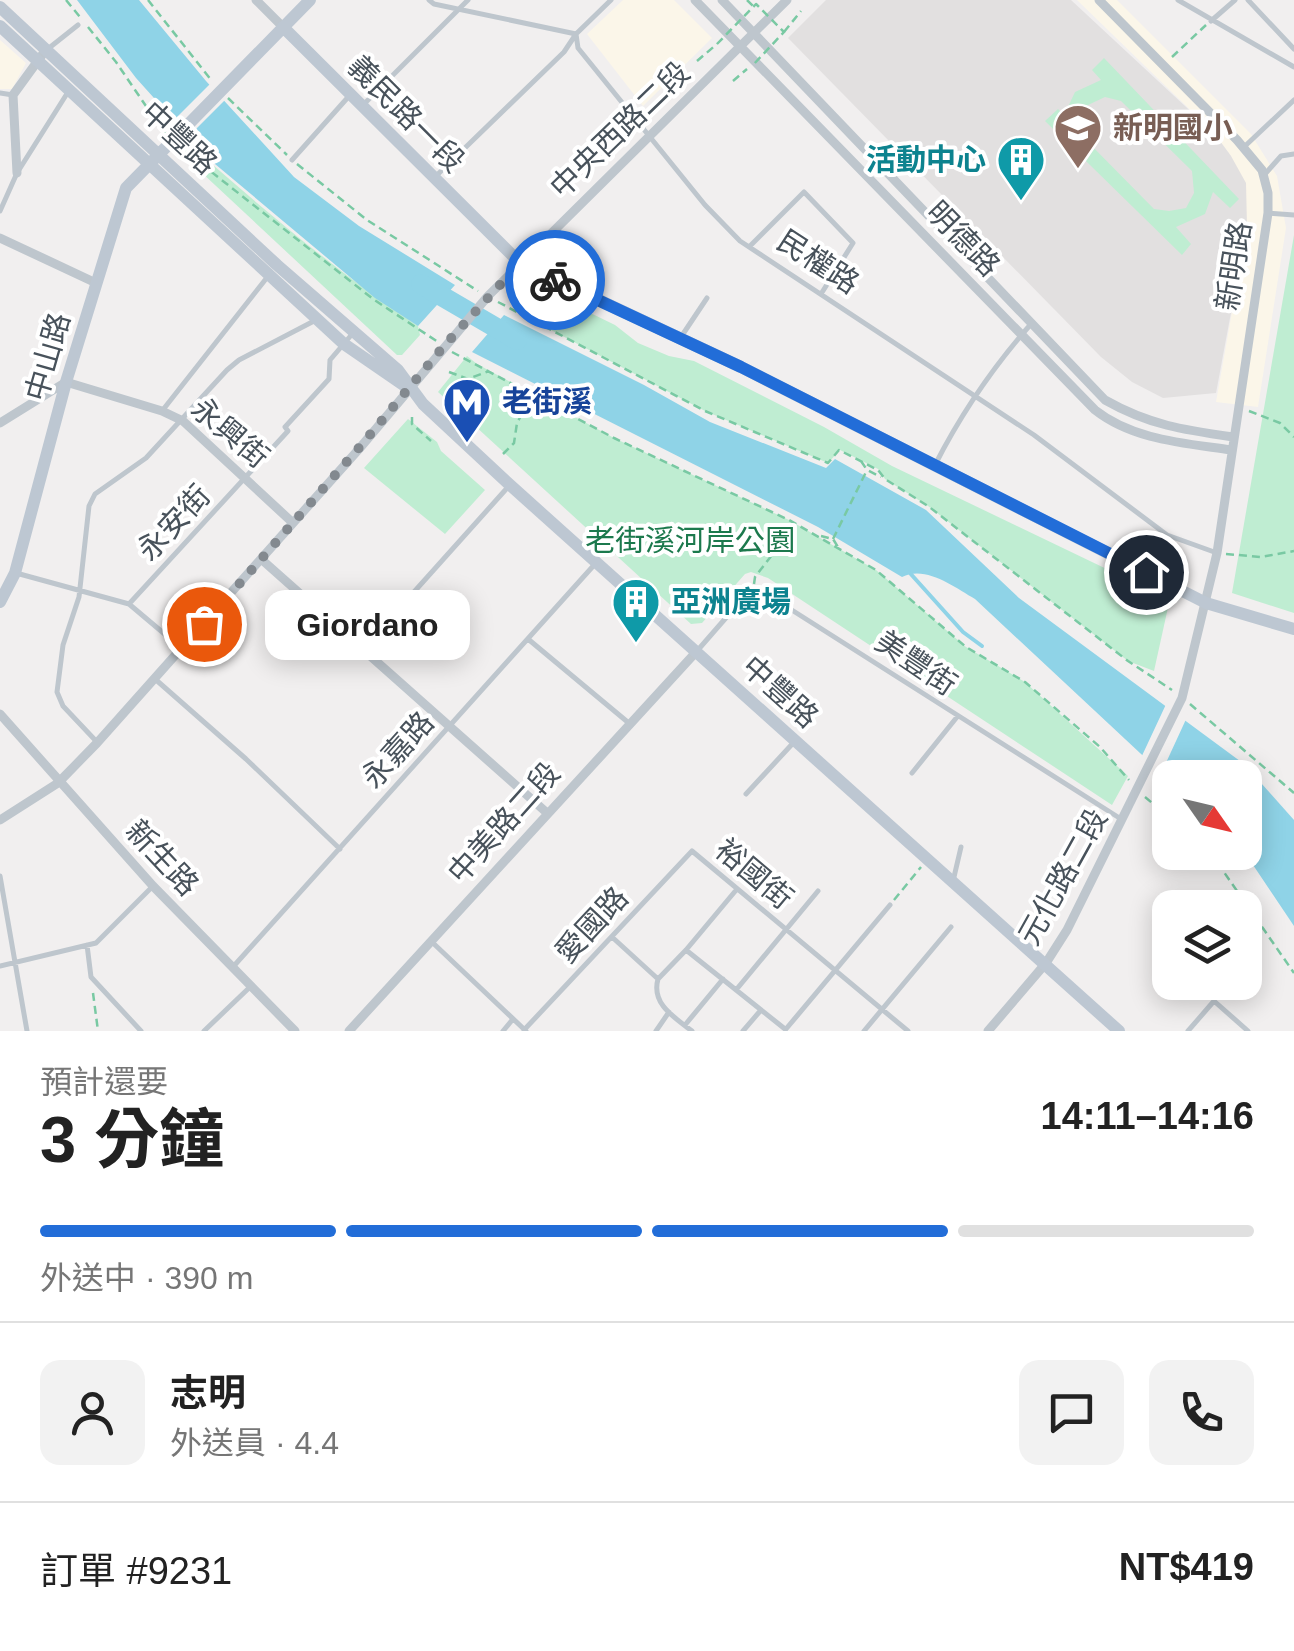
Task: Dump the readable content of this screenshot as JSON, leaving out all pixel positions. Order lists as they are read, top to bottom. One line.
{"streets":{"main road":["義民路一段","中豐路","中山路"],"street":["中央西路二段","明德路","新明路","永興街","中美路二段","新生路","元化路二段"],"lane":["民權路","永安街","美豐街","永嘉路","裕國街","愛國路"]},"crossings":[["義民路一段","中央西路二段"],["義民路一段","新明路"],["中央西路二段","明德路"],["中央西路二段","民權路"],["中豐路","中山路"],["中豐路","永安街"],["中豐路","永嘉路"],["中豐路","中美路二段"],["中豐路","元化路二段"],["明德路","新明路"],["民權路","新明路"],["中山路","永興街"],["永興街","永安街"],["美豐街","元化路二段"],["永嘉路","新生路"],["裕國街","愛國路"]],"parks":["老街溪河岸公園"],"places":{"school or university":["新明國小"],"building":["活動中心","亞洲廣場"],"metro station":["老街溪"],"other":["Giordano"]},"north":"bottom right","page":{"bubble":"Giordano","heading":["3 分鐘","預計還要","14:11–14:16"],"panel":["志明","外送員 · 4.4","訂單 #9231","NT$419"],"bar":"外送中 · 390 m"}}
